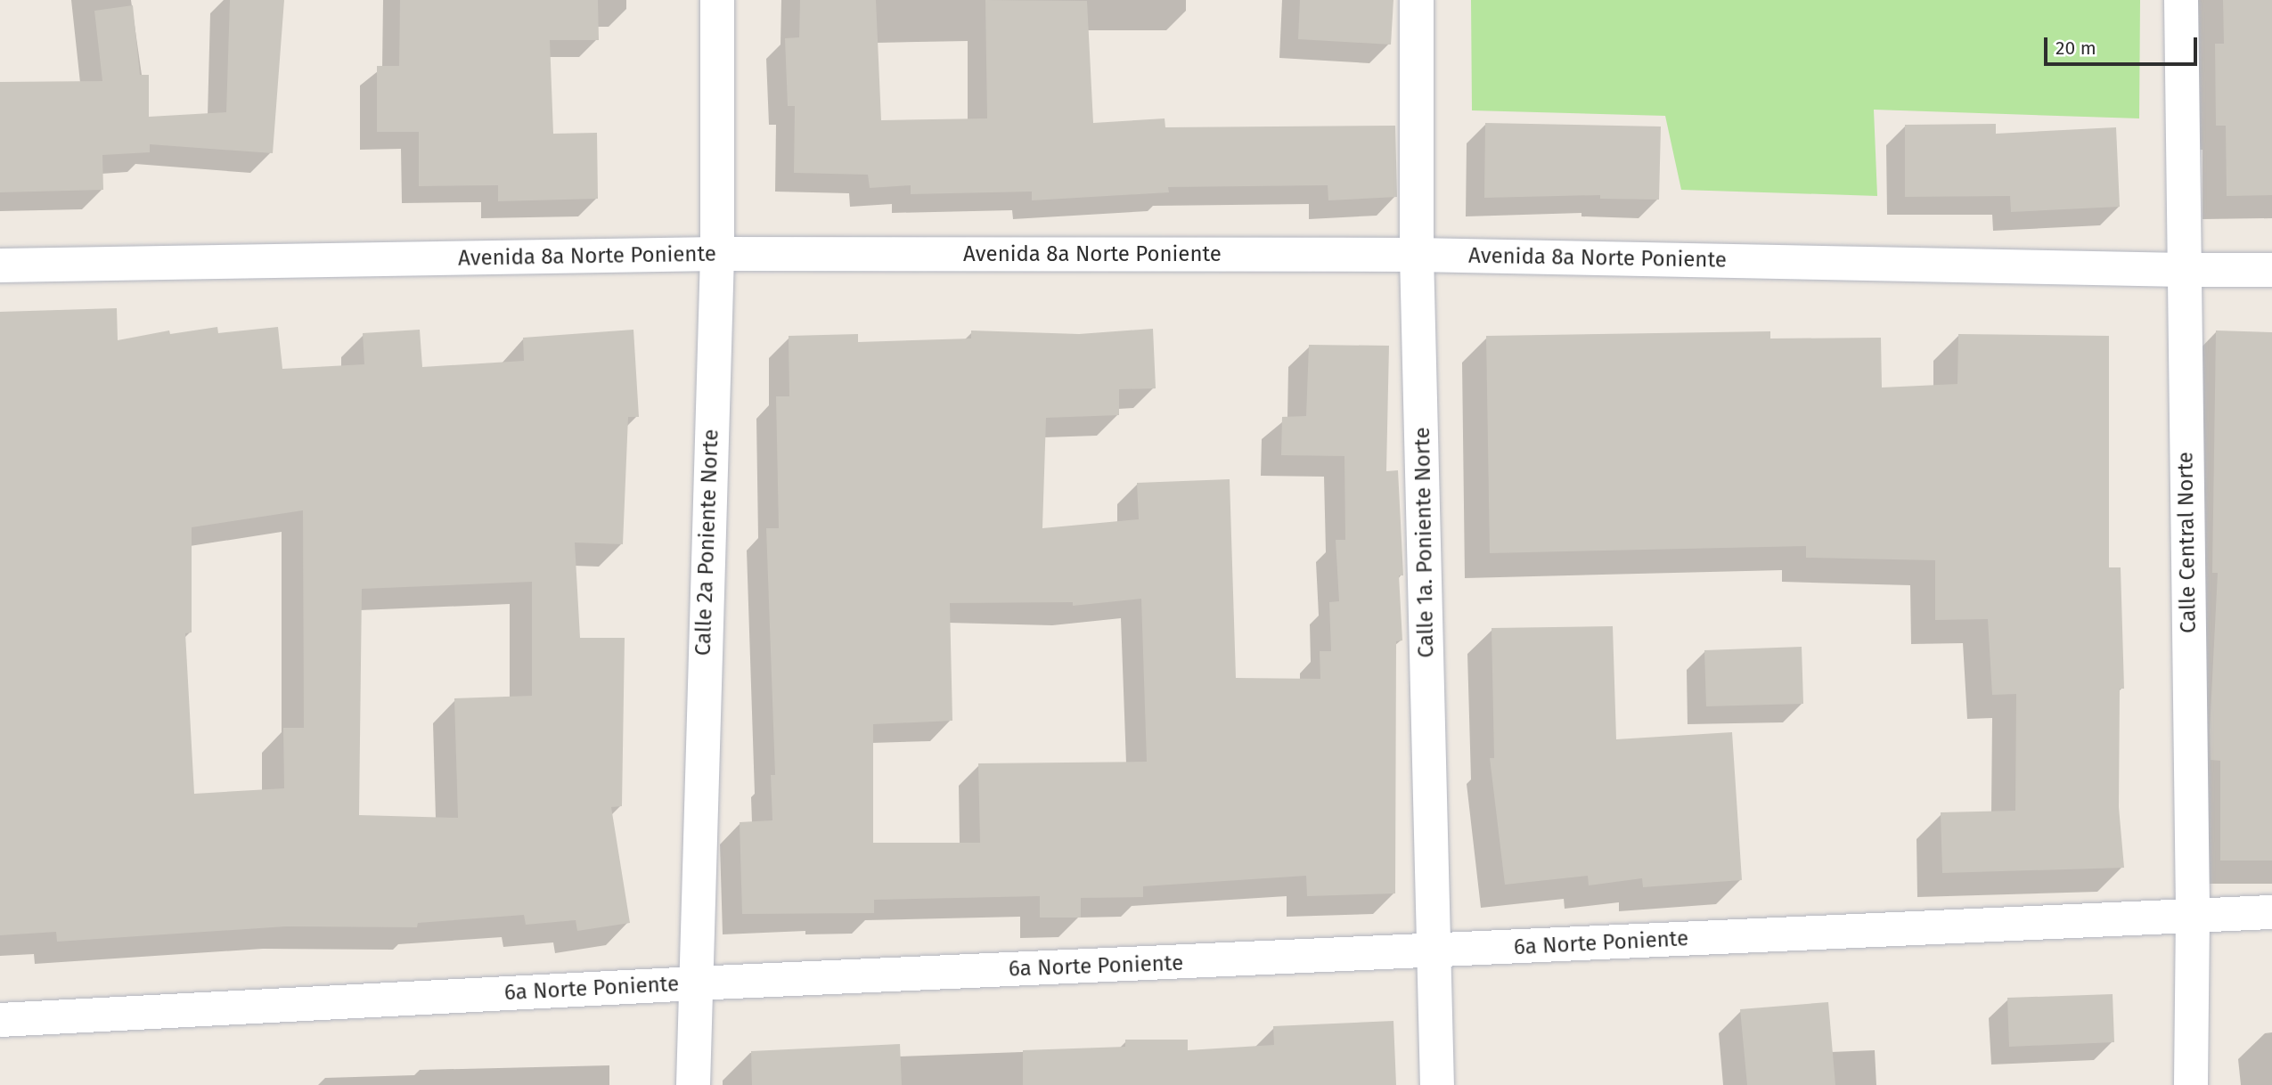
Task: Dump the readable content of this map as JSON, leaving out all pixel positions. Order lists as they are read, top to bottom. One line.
{"streets":{"street":["Avenida 8a Norte Poniente","Calle 2a Poniente Norte","Calle 1a. Poniente Norte","Calle Central Norte","6a Norte Poniente"]},"crossings":[["Avenida 8a Norte Poniente","Calle 2a Poniente Norte"],["Avenida 8a Norte Poniente","Calle 1a. Poniente Norte"],["Avenida 8a Norte Poniente","Calle Central Norte"],["Calle 2a Poniente Norte","6a Norte Poniente"],["Calle 1a. Poniente Norte","6a Norte Poniente"],["Calle Central Norte","6a Norte Poniente"]],"scale_bar":"20 m"}
